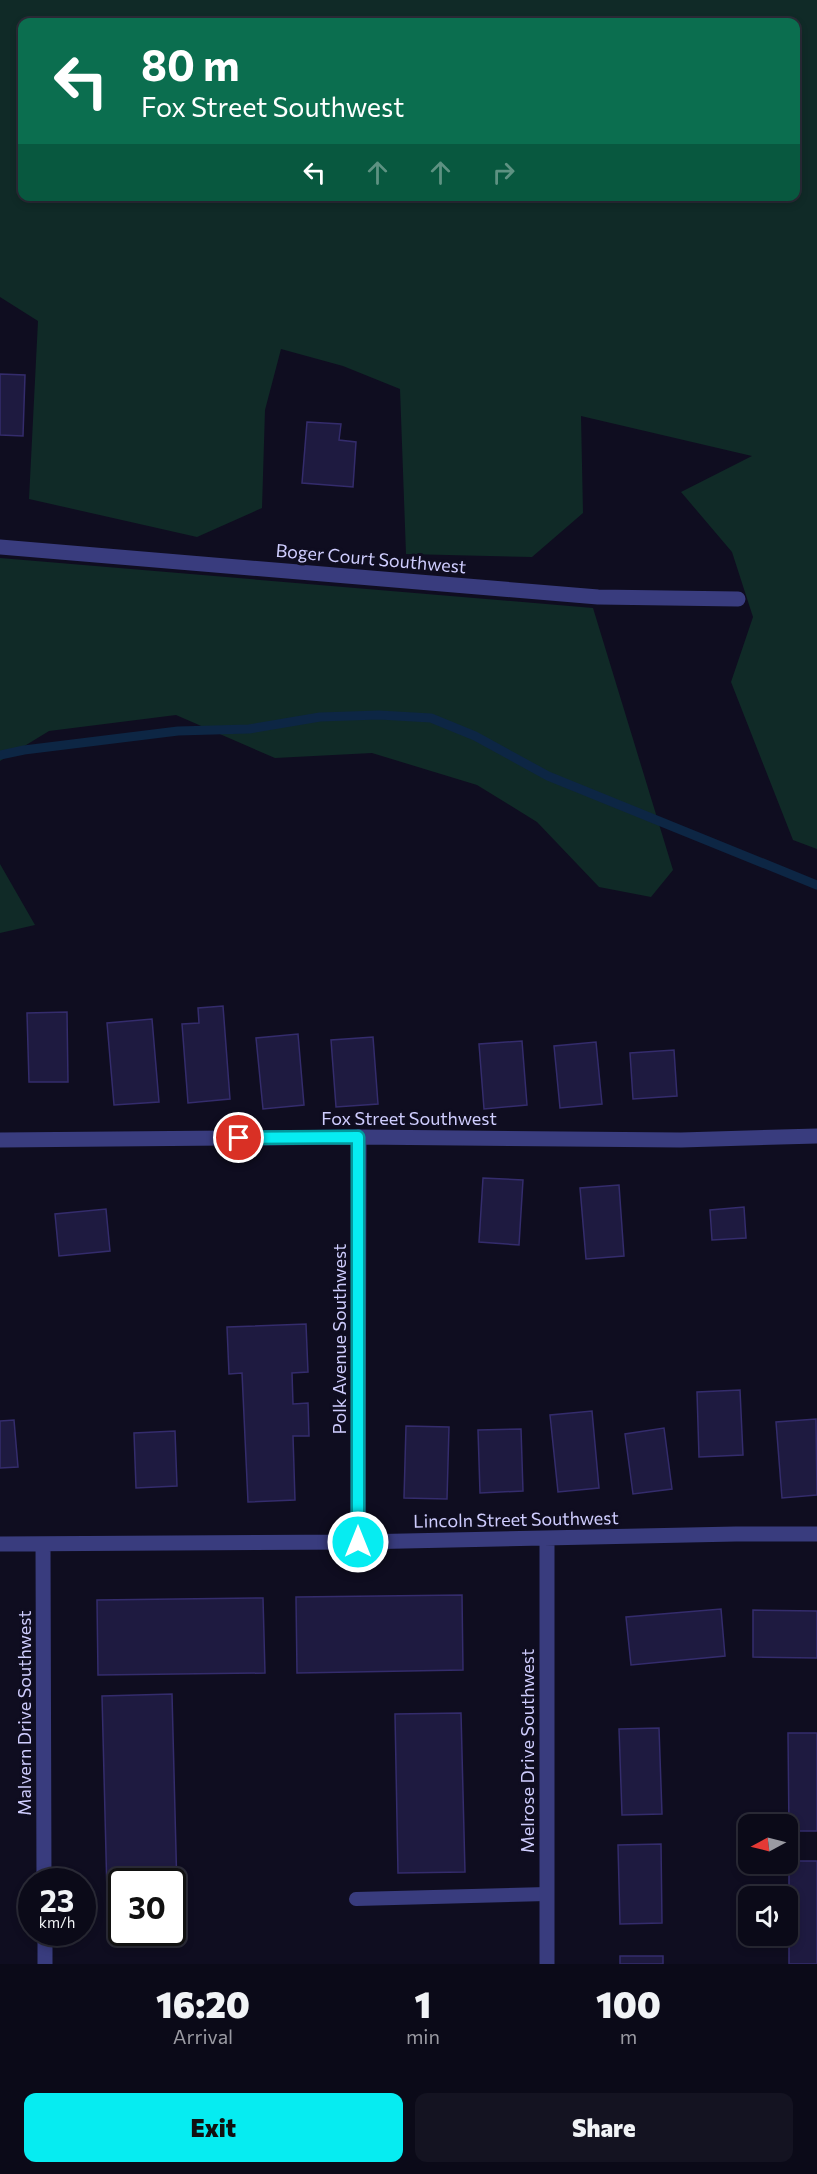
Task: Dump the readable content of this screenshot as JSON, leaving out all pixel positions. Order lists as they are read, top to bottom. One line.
{"streets":{"street":["Boger Court Southwest","Fox Street Southwest","Polk Avenue Southwest","Lincoln Street Southwest","Malvern Drive Southwest","Melrose Drive Southwest"]},"crossings":[["Fox Street Southwest","Polk Avenue Southwest"],["Polk Avenue Southwest","Lincoln Street Southwest"],["Lincoln Street Southwest","Malvern Drive Southwest"],["Lincoln Street Southwest","Melrose Drive Southwest"]],"north":"left","page":{"turn":["80 m","Fox Street Southwest"],"speed":"23 km/h","limit":"30","eta":["16:20","Arrival","1","min","100","m"],"buttons":["Exit","Share"]}}
